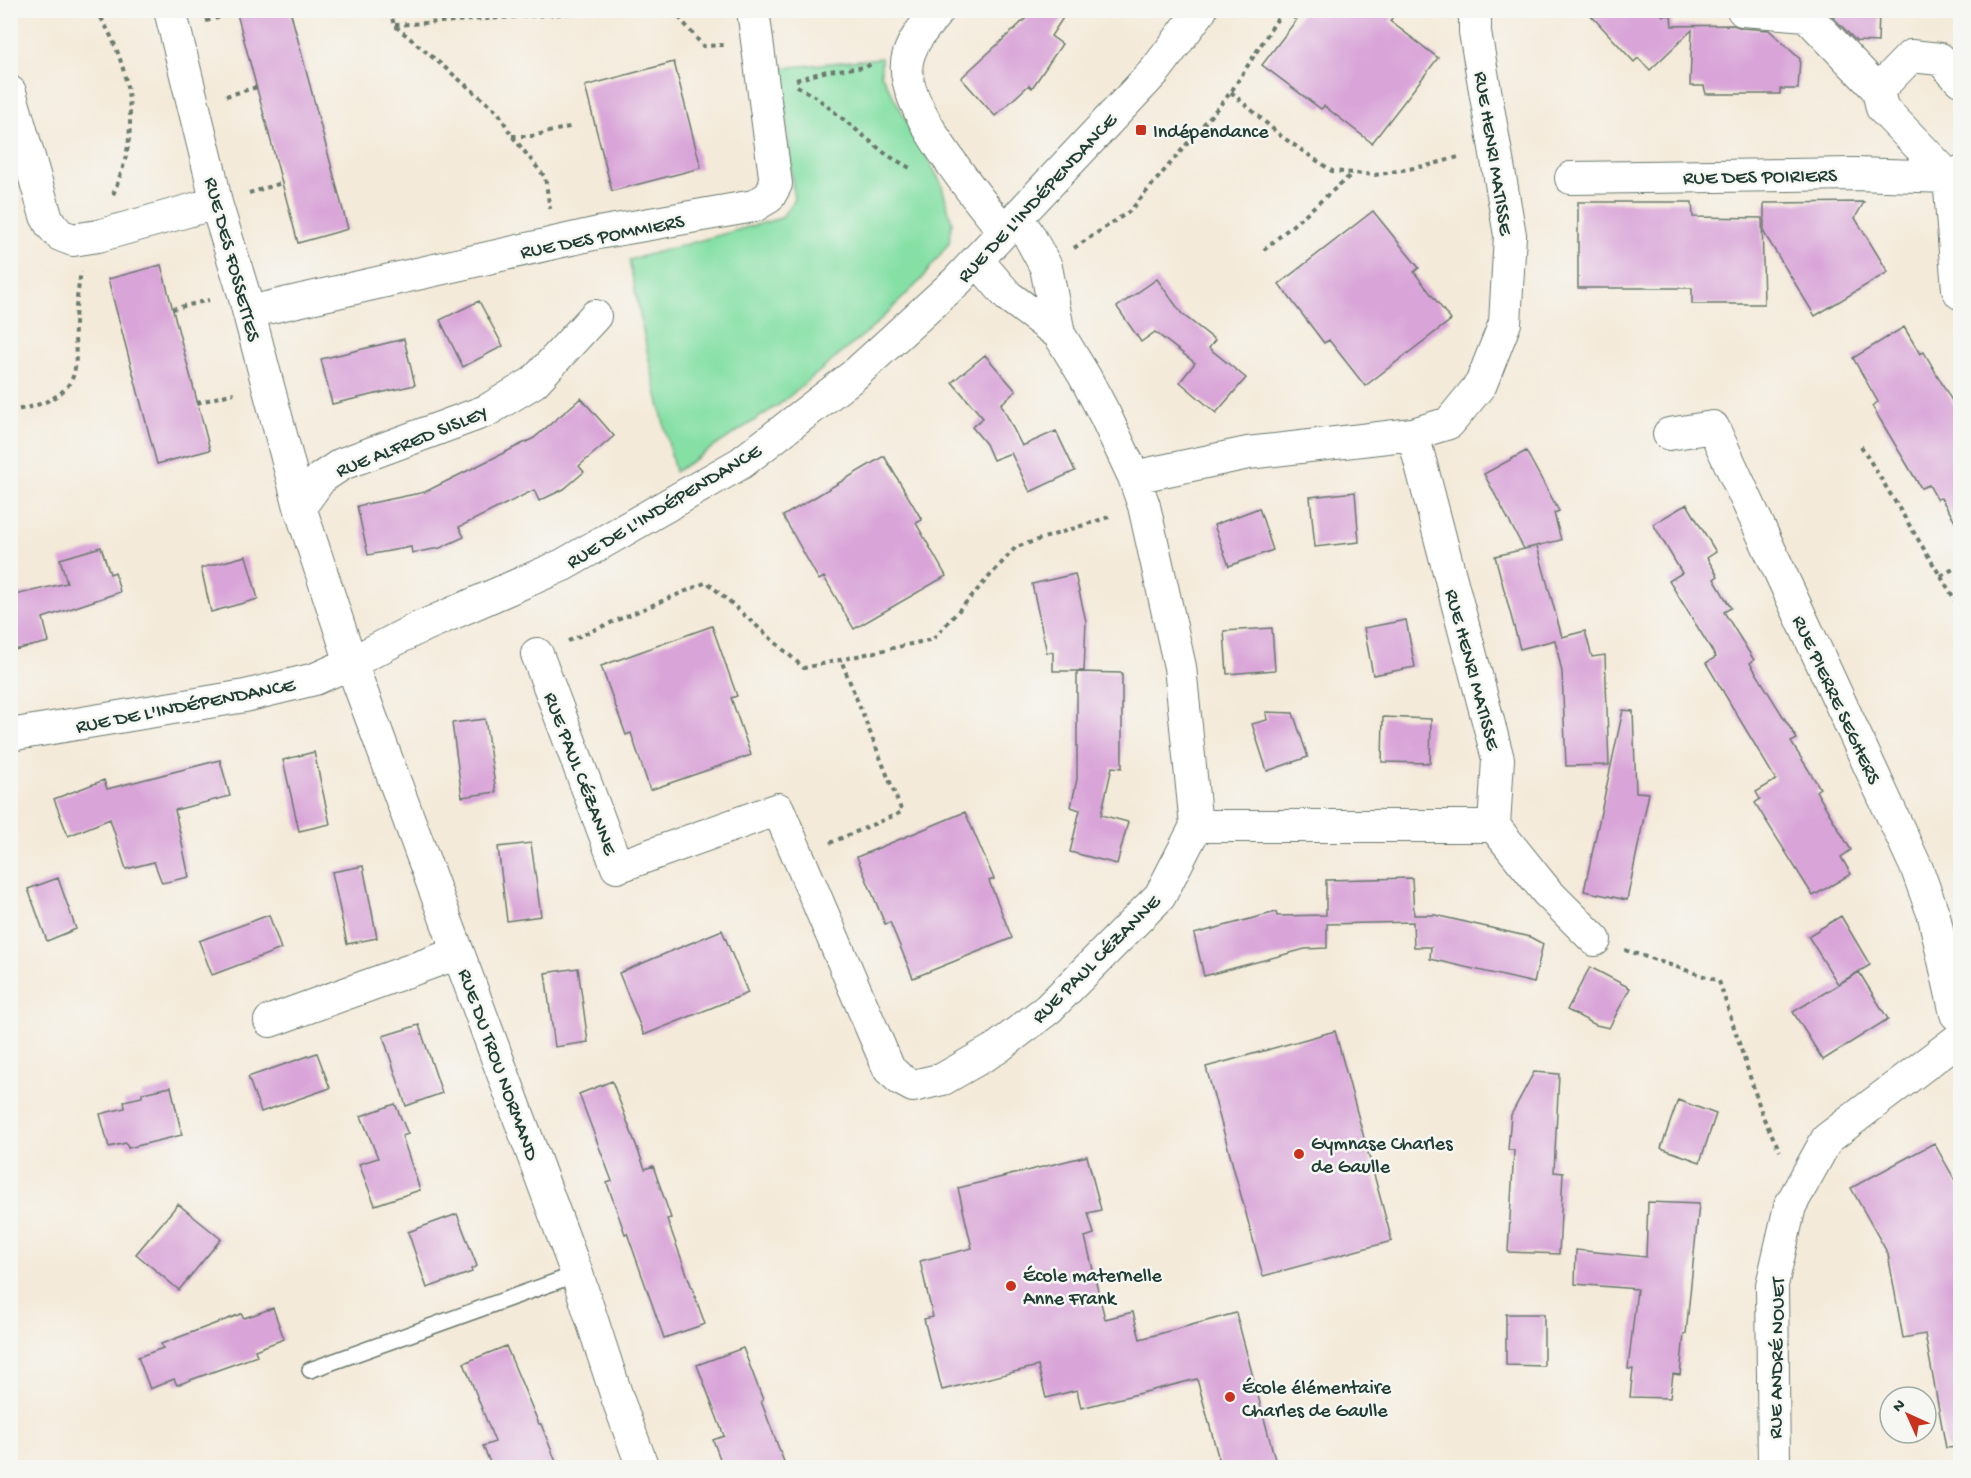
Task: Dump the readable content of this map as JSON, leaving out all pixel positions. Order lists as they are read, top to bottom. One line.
{"streets":{"street":["RUE HENRI MATISSE","RUE DES POIRIERS","RUE DE L'INDÉPENDANCE","RUE DES POMMIERS","RUE DES FOSSETTES","RUE ALFRED SISLEY","RUE PIERRE SEGHERS","RUE PAUL CÉZANNE","RUE DU TROU NORMAND","RUE ANDRÉ NOUET"]},"crossings":[["RUE DE L'INDÉPENDANCE","RUE DU TROU NORMAND"],["RUE DES POMMIERS","RUE DES FOSSETTES"],["RUE DES FOSSETTES","RUE ALFRED SISLEY"]],"places":{"transit":["Indépendance"],"other":["Gymnase Charles de Gaulle","École maternelle Anne Frank","École élémentaire Charles de Gaulle"]},"north":"top left"}
